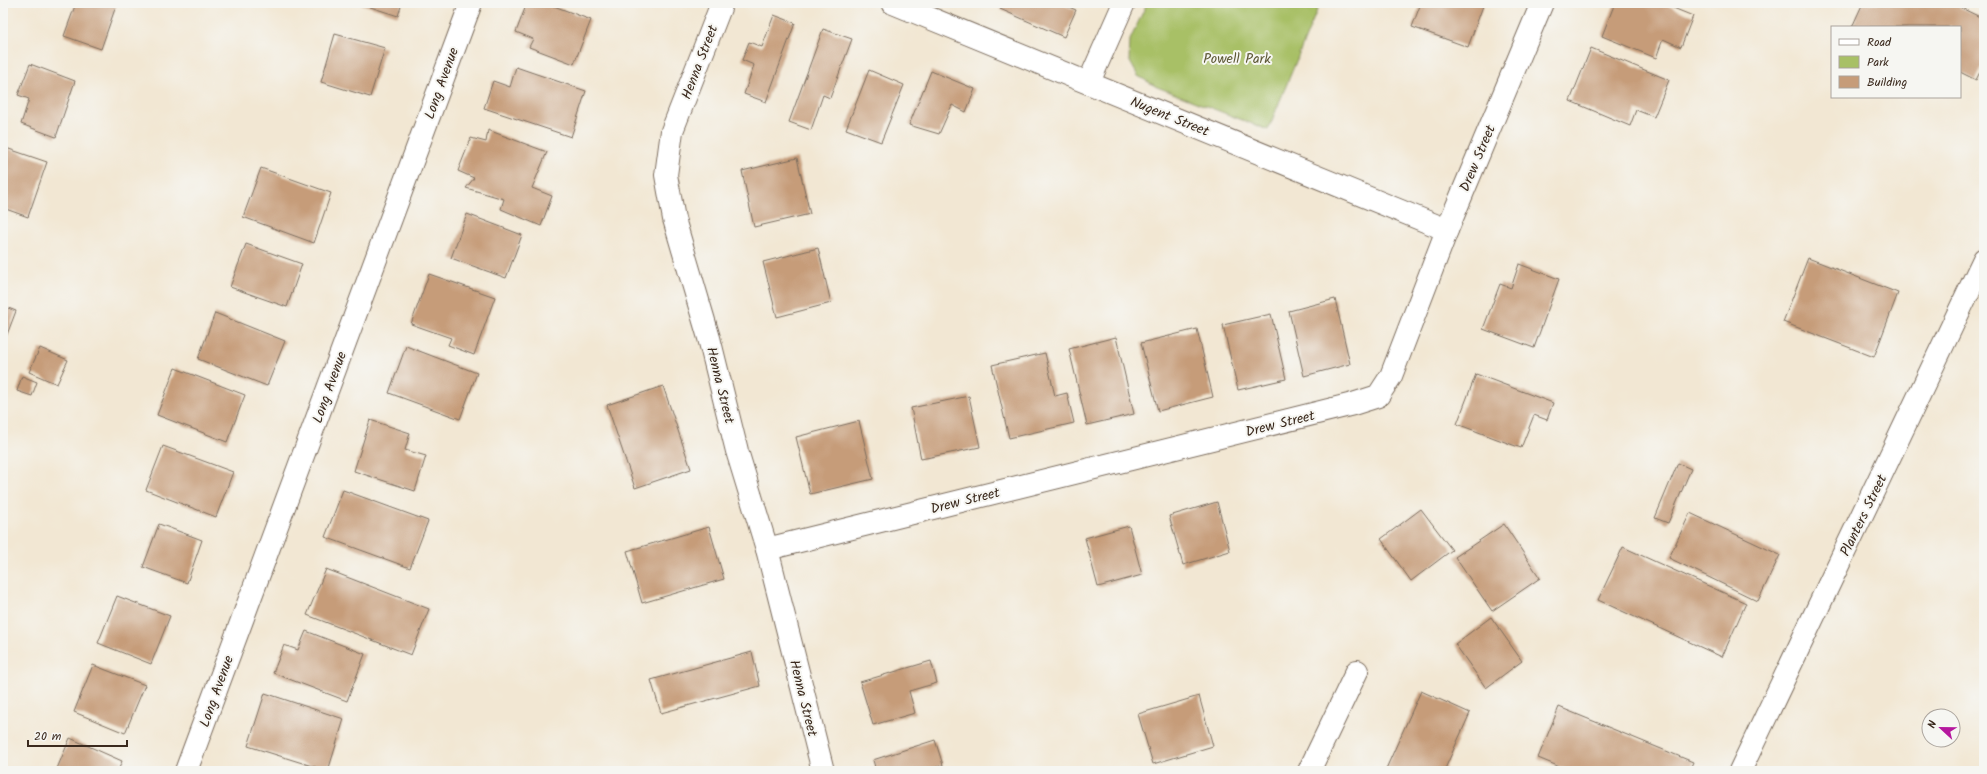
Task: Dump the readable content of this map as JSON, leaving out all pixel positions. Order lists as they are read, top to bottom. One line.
{"streets":{"street":["Henna Street","Long Avenue","Nugent Street","Drew Street","Planters Street"]},"crossings":[["Henna Street","Drew Street"],["Nugent Street","Drew Street"]],"parks":["Powell Park"],"legend":["Road","Park","Building"],"scale_bar":"20 m","north":"left"}
